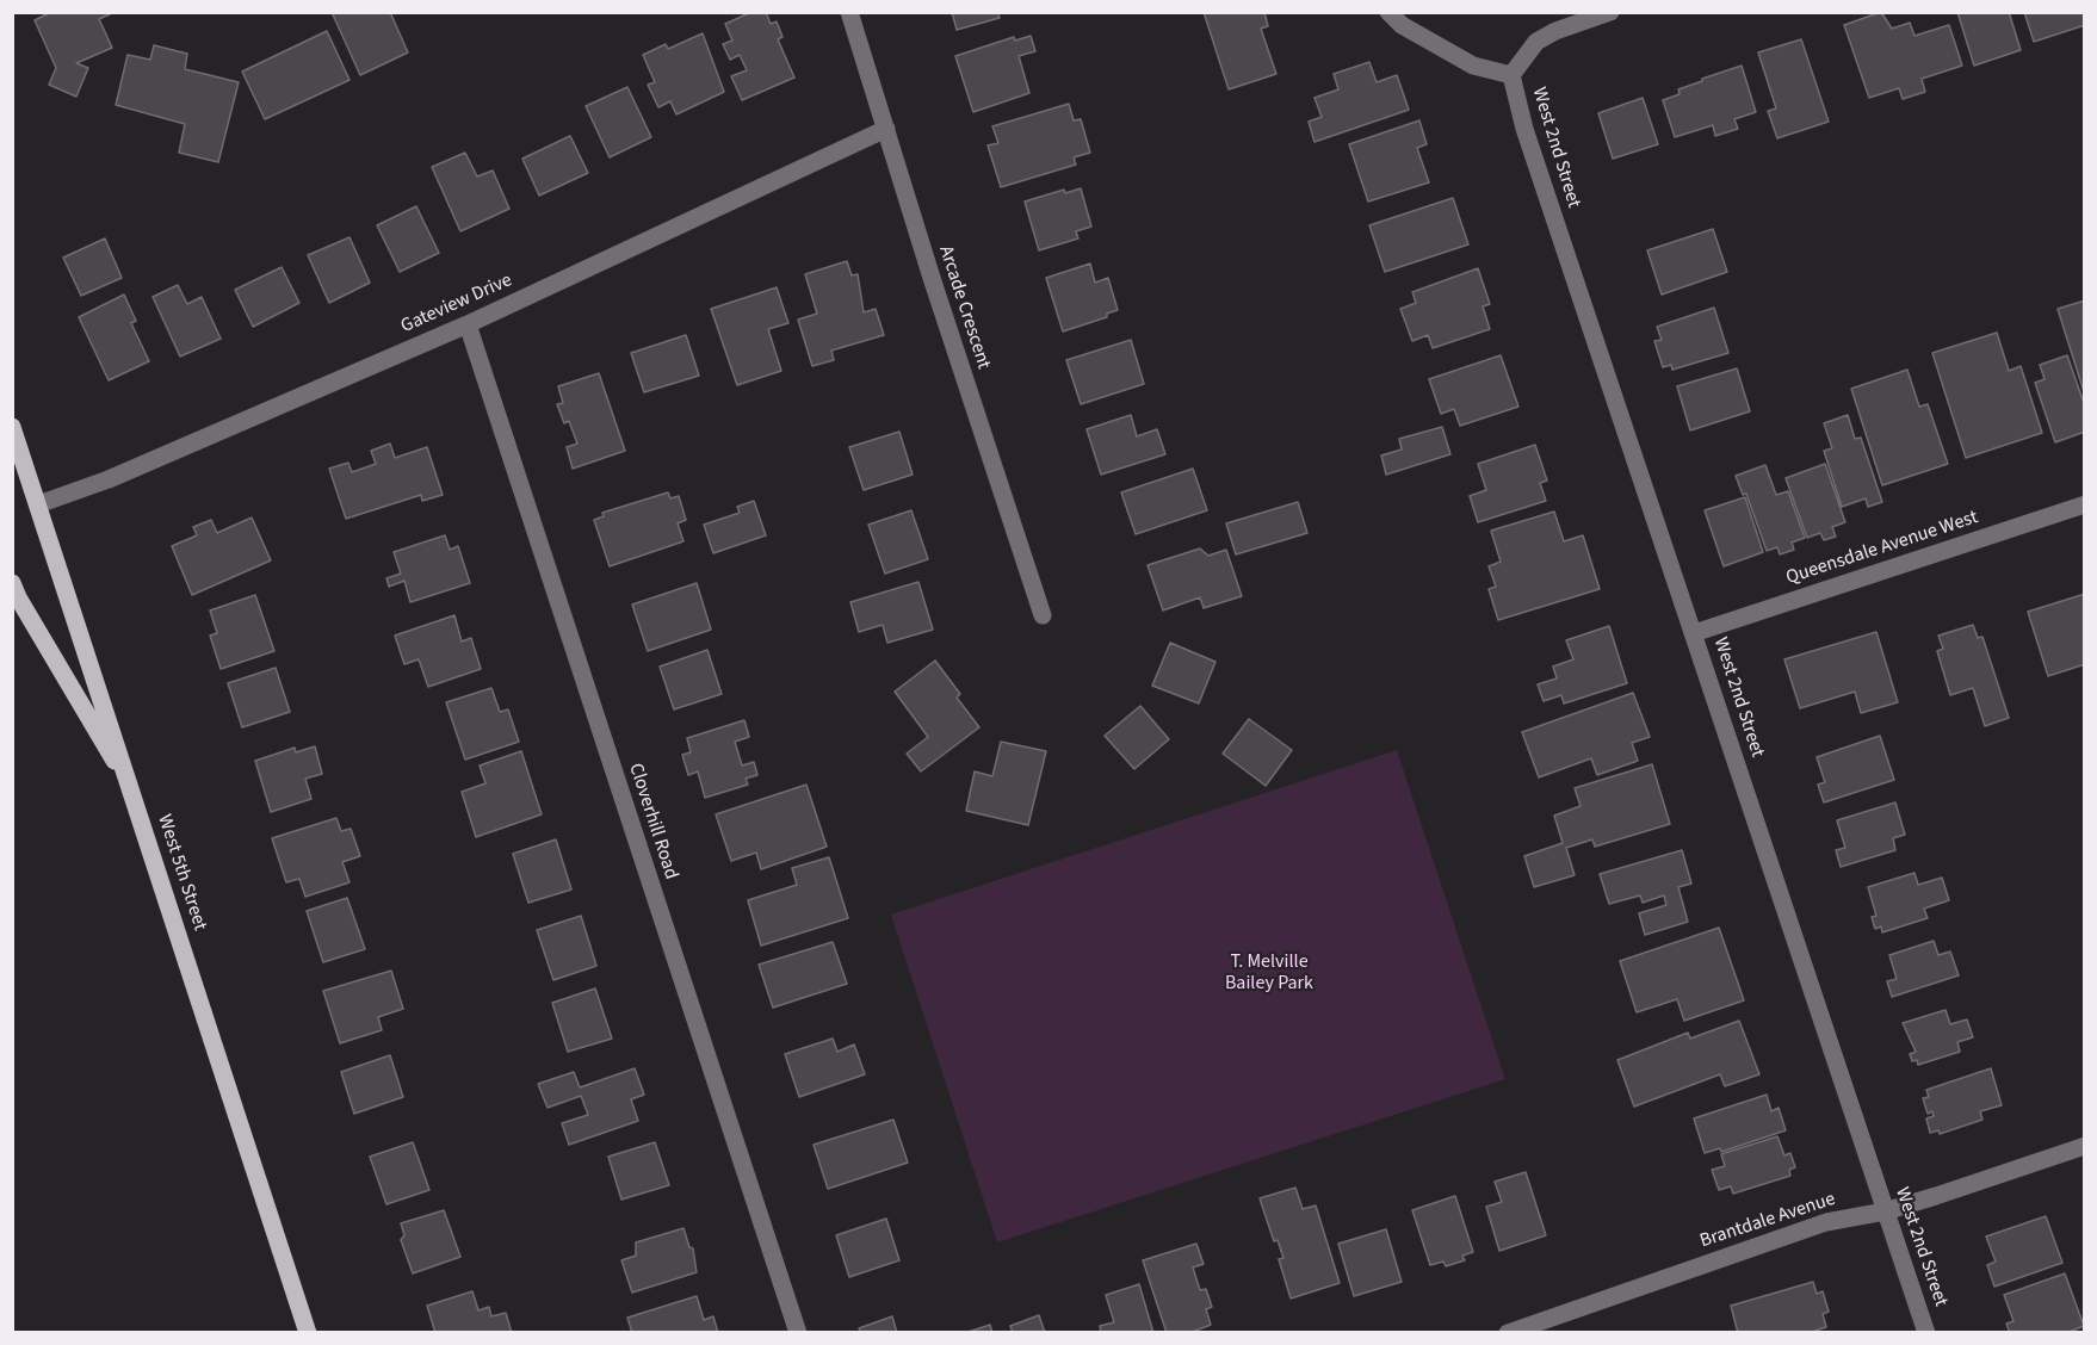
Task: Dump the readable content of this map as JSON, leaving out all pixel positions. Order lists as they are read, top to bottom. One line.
{"streets":{"main road":["West 5th Street"],"street":["West 2nd Street","Gateview Drive","Arcade Crescent","Queensdale Avenue West","Cloverhill Road","Brantdale Avenue"]},"crossings":[["West 2nd Street","Queensdale Avenue West"],["West 2nd Street","Brantdale Avenue"],["Gateview Drive","Arcade Crescent"],["Gateview Drive","Cloverhill Road"],["Gateview Drive","West 5th Street"]],"parks":["T. Melville Bailey Park"]}
